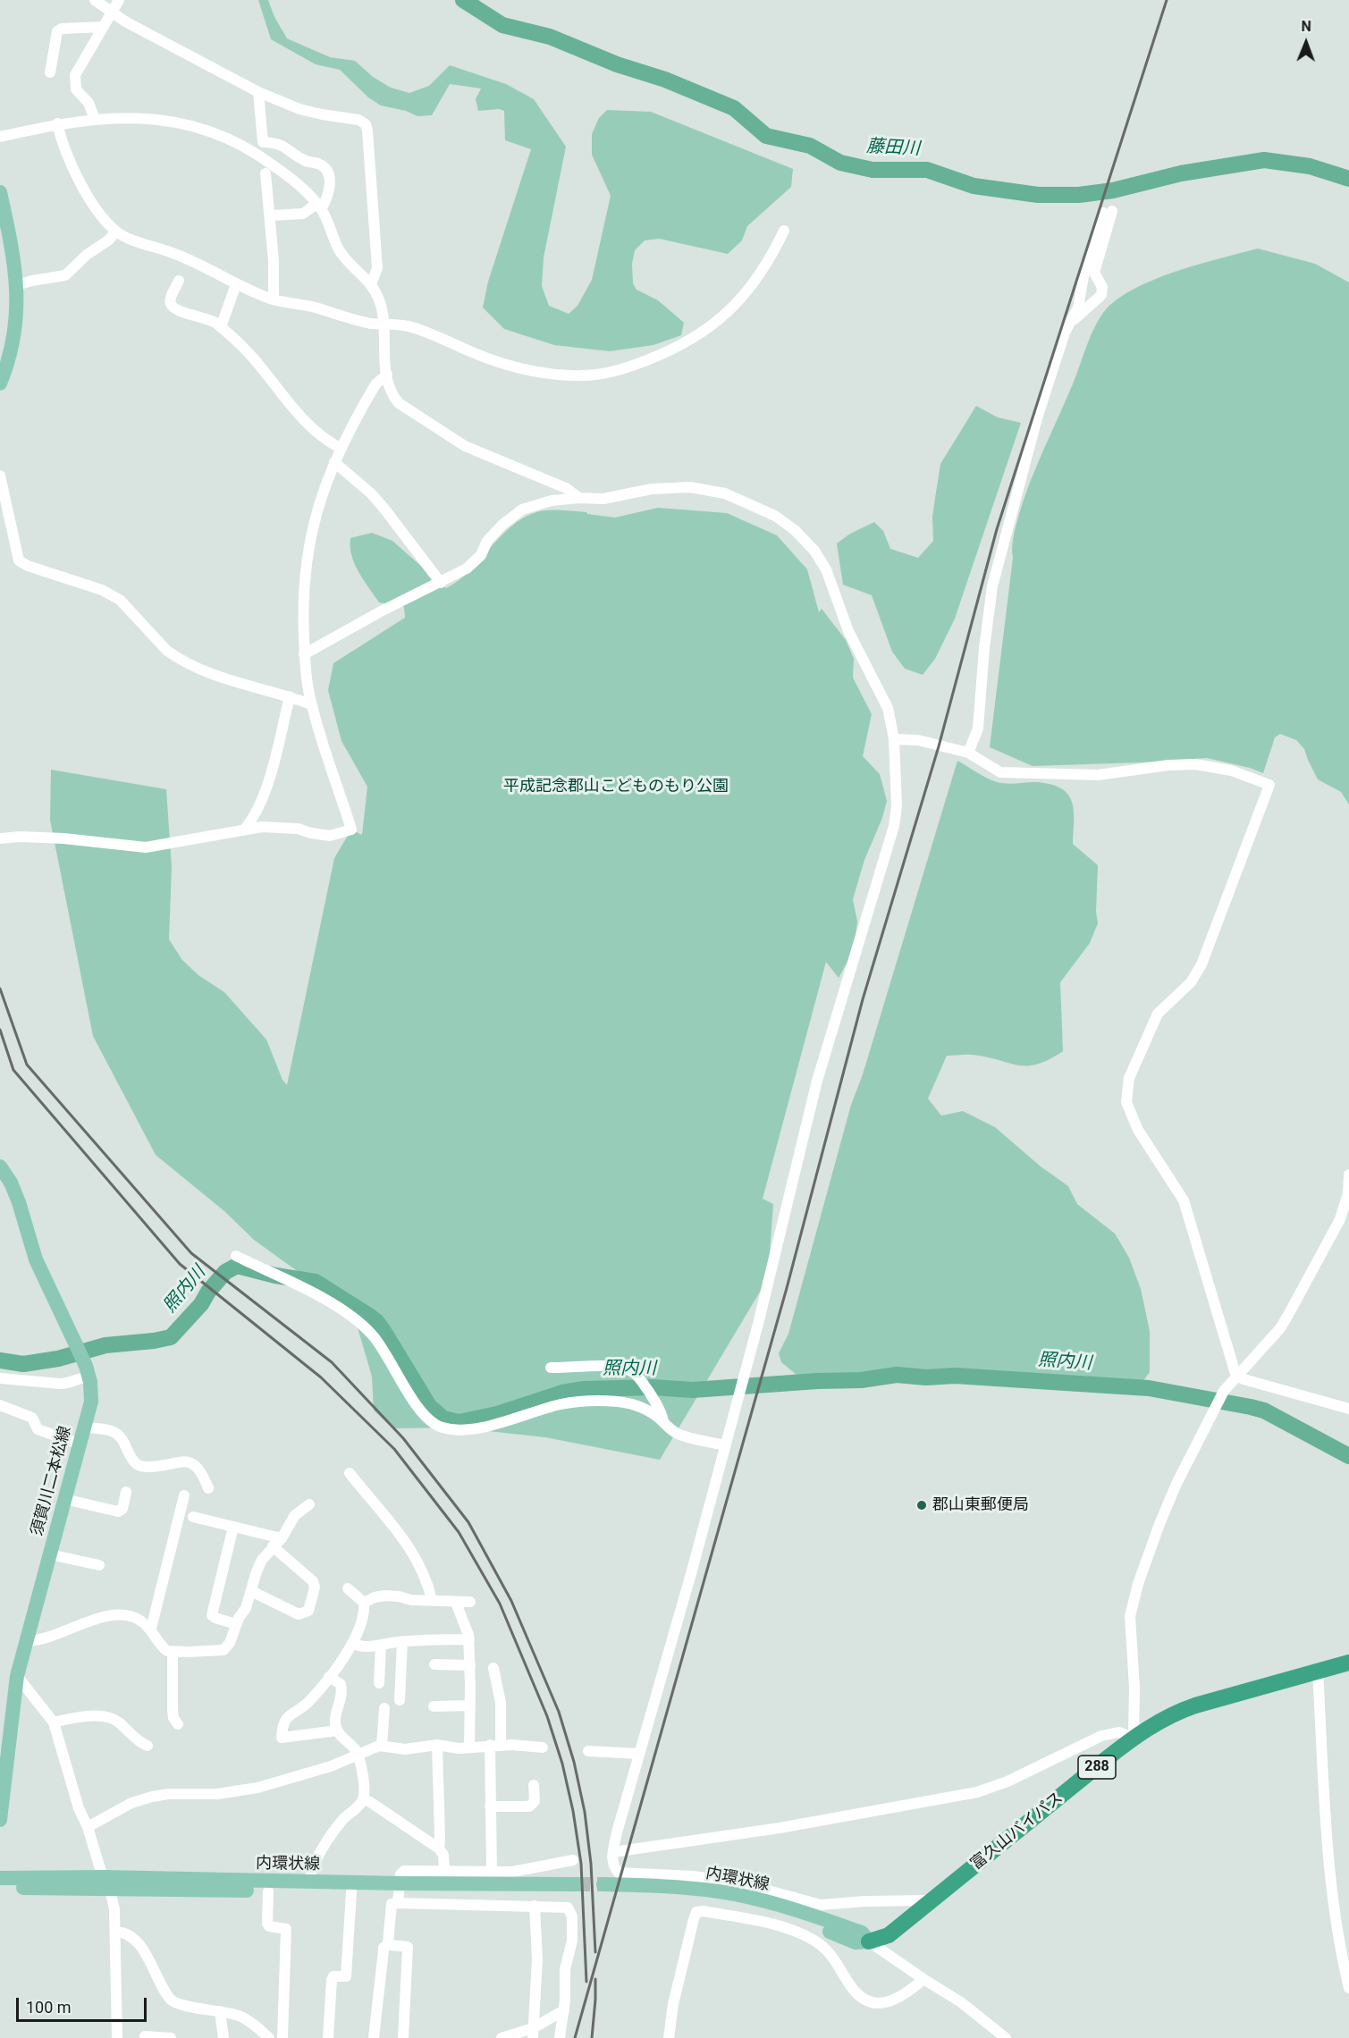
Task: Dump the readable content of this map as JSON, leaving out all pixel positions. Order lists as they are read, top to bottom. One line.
{"streets":{"highway":["288","富久山バイパス"],"main road":["須賀川二本松線","内環状線"]},"crossings":[["富久山バイパス","内環状線"]],"water":["藤田川","照内川"],"parks":["平成記念郡山こどものもり公園"],"places":["郡山東郵便局"],"scale_bar":"100 m","north":"top"}
